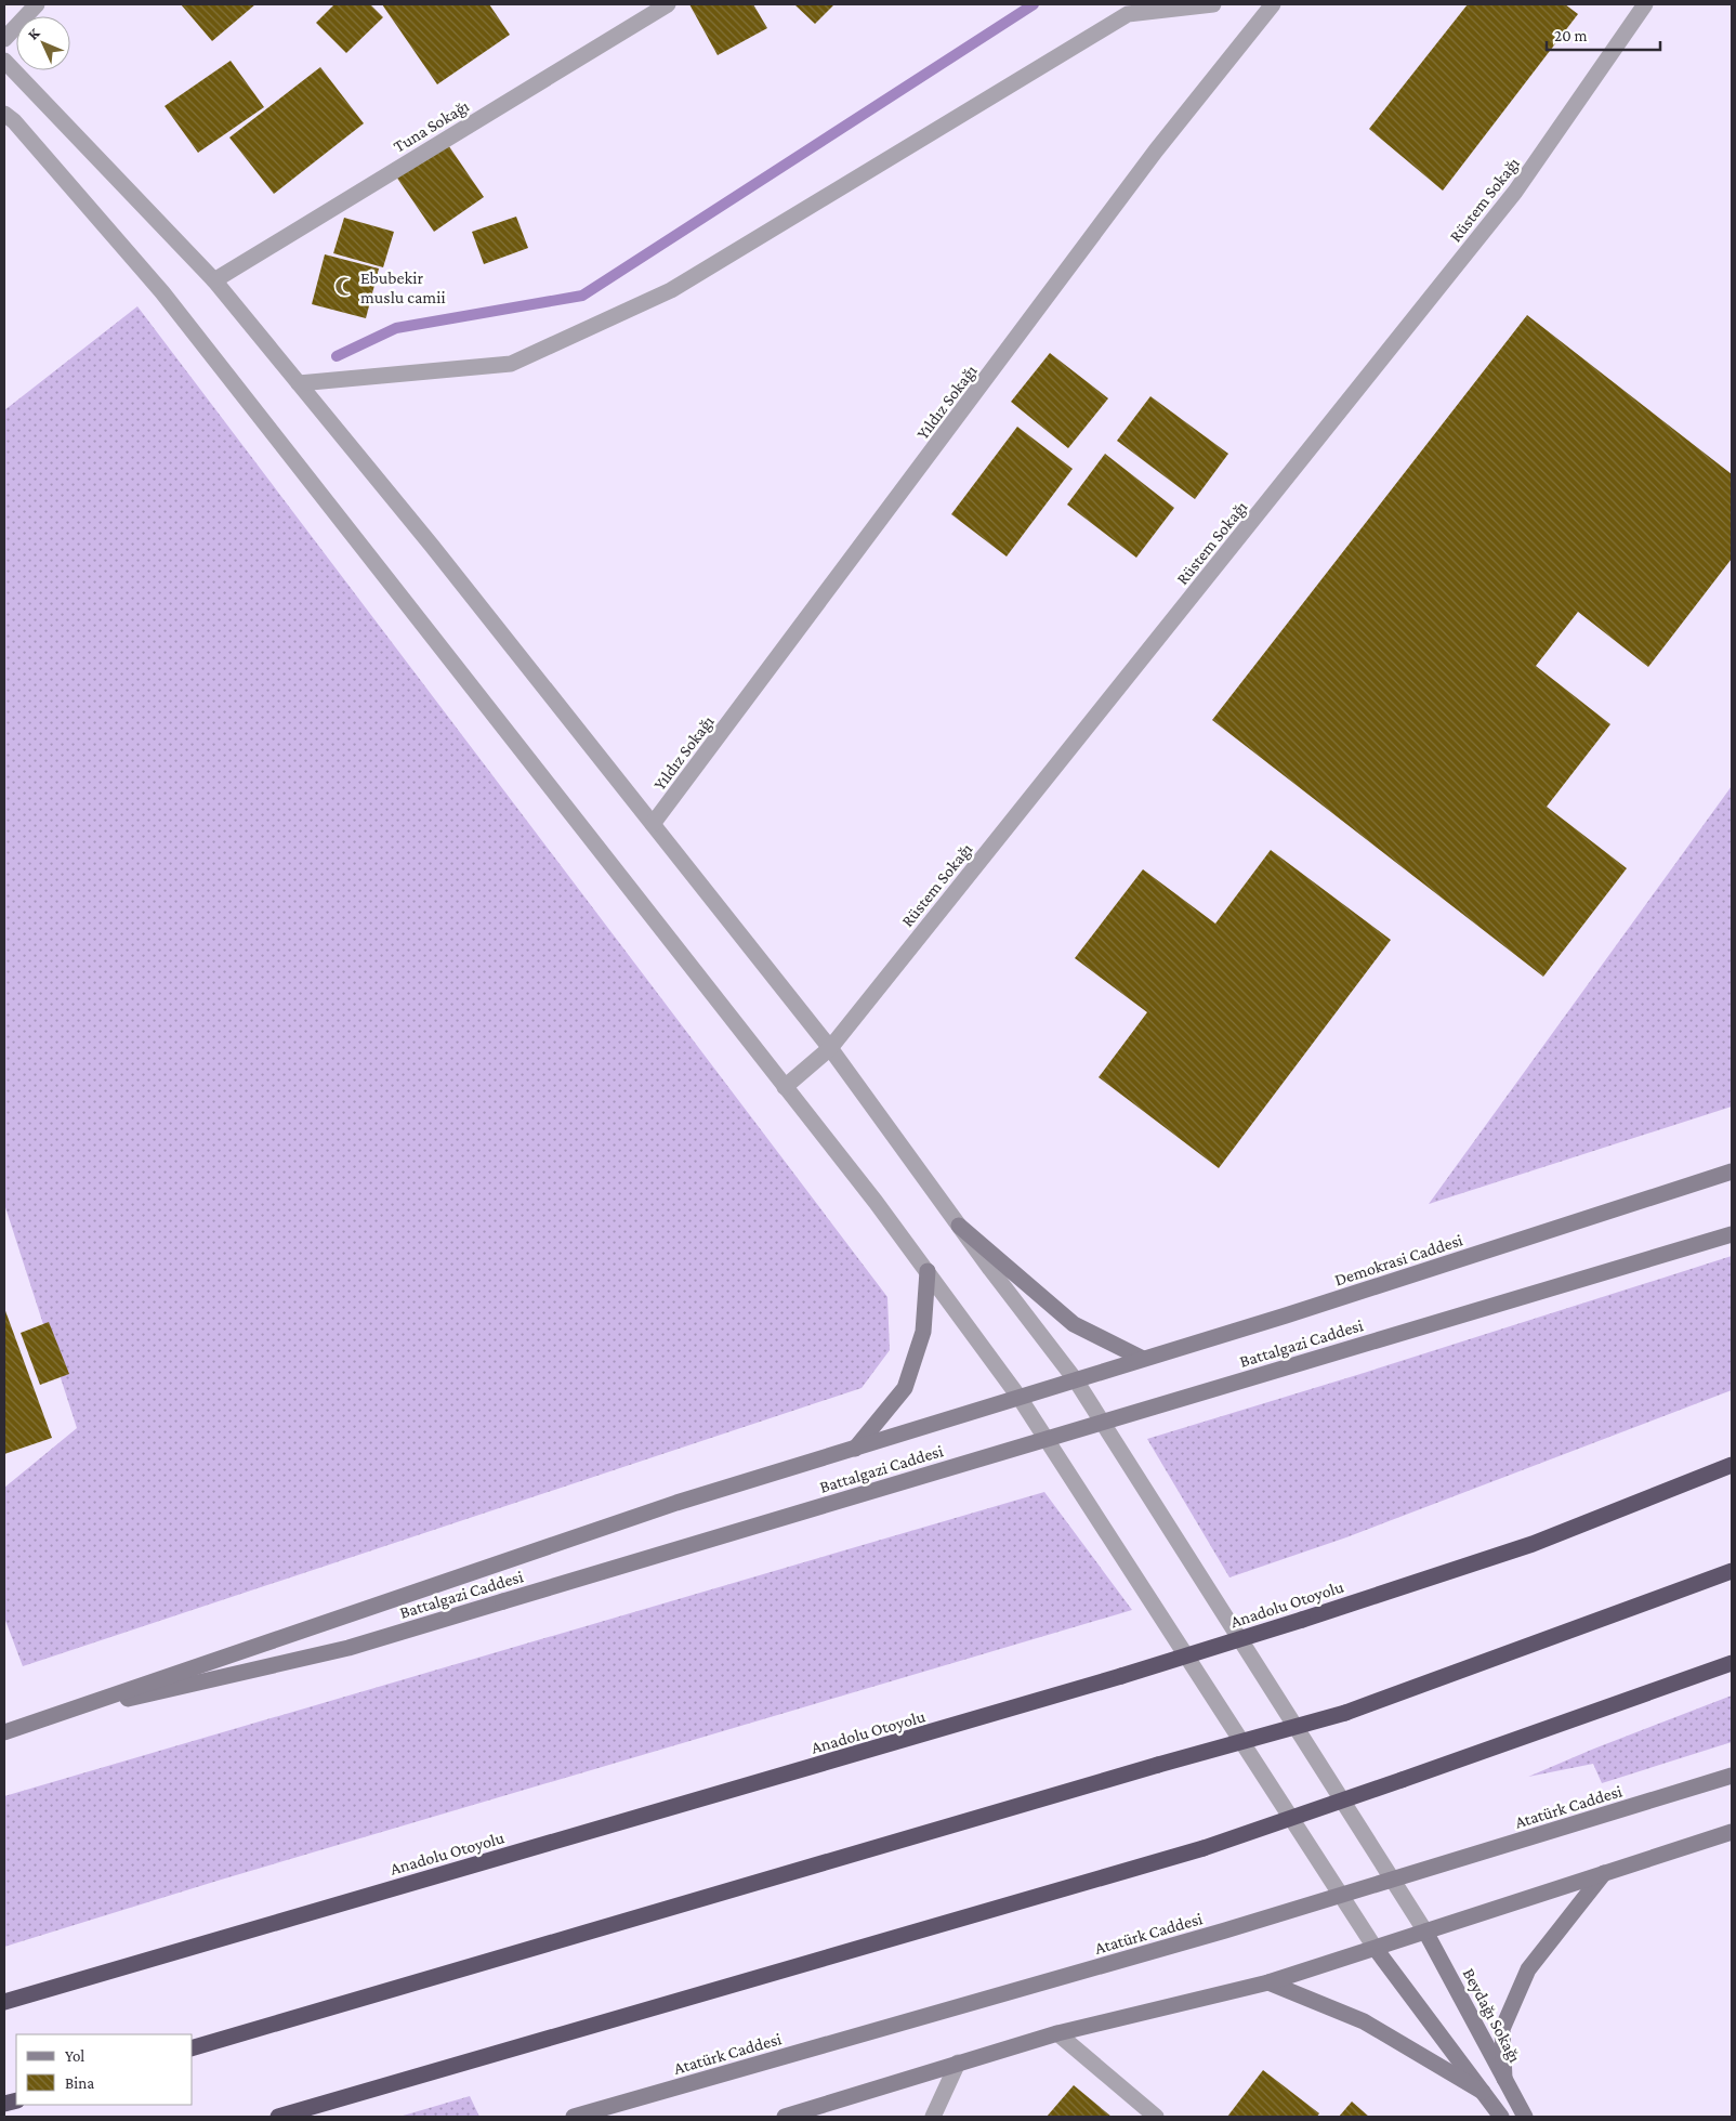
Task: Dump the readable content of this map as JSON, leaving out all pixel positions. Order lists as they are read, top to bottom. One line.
{"streets":{"highway":["Anadolu Otoyolu"],"main road":["Demokrasi Caddesi","Battalgazi Caddesi","Atatürk Caddesi","Beydağı Sokağı"],"street":["Tuna Sokağı","Rüstem Sokağı","Yıldız Sokağı"]},"crossings":[["Demokrasi Caddesi","Battalgazi Caddesi"]],"places":{"mosque":["Ebubekir muslu camii"]},"legend":["Yol","Bina"],"scale_bar":"20 m","north":"top left"}
